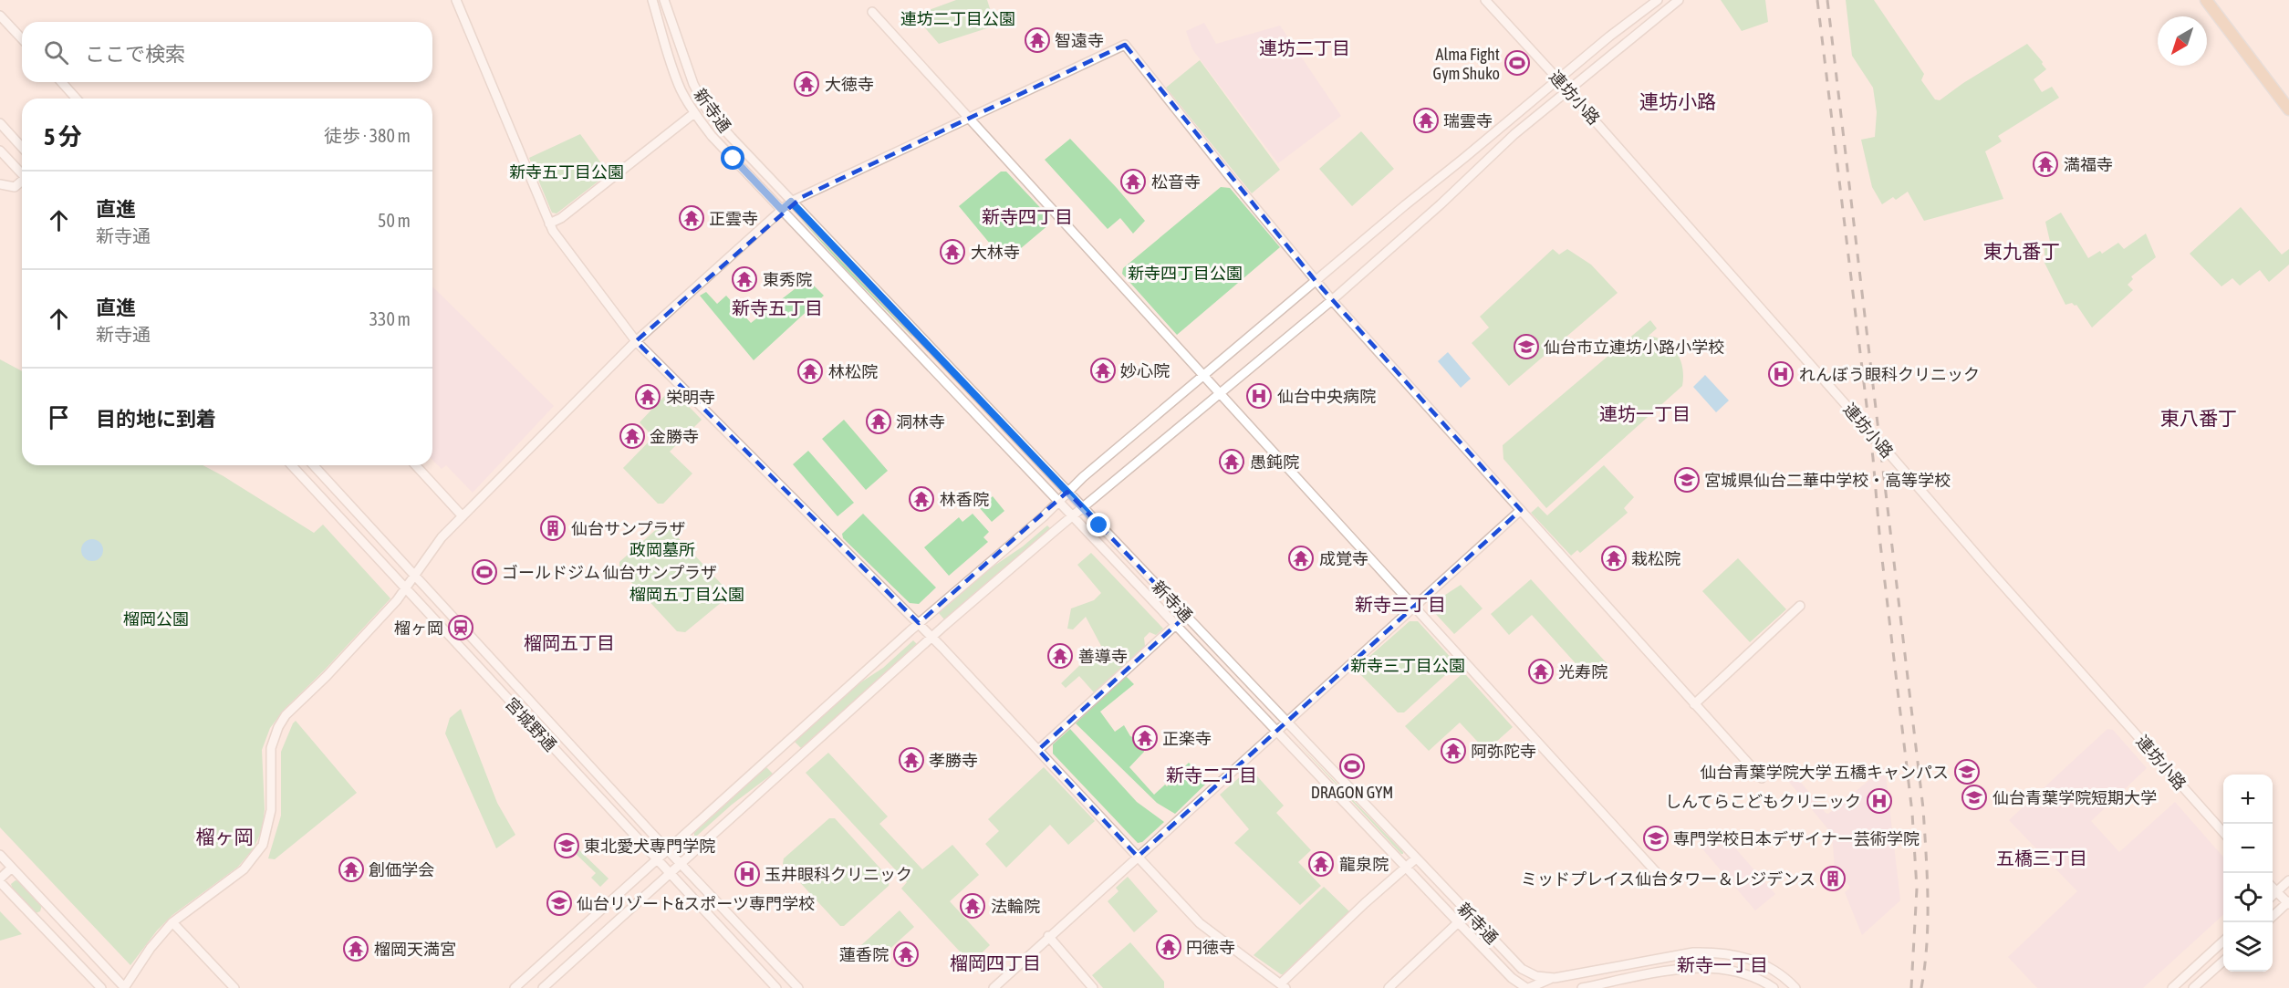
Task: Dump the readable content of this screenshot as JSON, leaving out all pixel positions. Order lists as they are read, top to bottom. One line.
{"streets":{"street":["連坊小路","新寺通","宮城野通"]},"districts":["連坊二丁目","連坊小路","新寺四丁目","東九番丁","新寺五丁目","連坊一丁目","東八番丁","新寺三丁目","榴岡五丁目","新寺二丁目","榴ヶ岡","五橋三丁目","榴岡四丁目","新寺一丁目"],"parks":["連坊二丁目公園","新寺五丁目公園","新寺四丁目公園","政岡墓所","榴岡五丁目公園","榴岡公園","新寺三丁目公園"],"places":{"temple":["智遠寺","大徳寺","瑞雲寺","満福寺","松音寺","正雲寺","大林寺","東秀院","妙心院","林松院","栄明寺","洞林寺","金勝寺","愚鈍院","林香院","成覚寺","栽松院","善導寺","光寿院","正楽寺","阿弥陀寺","孝勝寺","龍泉院","創価学会","法輪院","円徳寺","榴岡天満宮","蓮香院"],"sports":["Alma Fight Gym Shuko","ゴールドジム 仙台サンプラザ","DRAGON GYM"],"school or university":["仙台市立連坊小路小学校","宮城県仙台二華中学校・高等学校","仙台青葉学院大学 五橋キャンパス","仙台青葉学院短期大学","専門学校日本デザイナー芸術学院","東北愛犬専門学院","仙台リゾート&スポーツ専門学校"],"hospital":["れんぼう眼科クリニック","仙台中央病院","しんてらこどもクリニック","玉井眼科クリニック"],"building":["仙台サンプラザ","ミッドプレイス仙台タワー＆レジデンス"],"station":["榴ヶ岡"]},"north":"bottom left","page":{"search":"ここで検索","heading":["5 分","徒歩 · 380 m"],"list":[["直進","新寺通","50 m"],["直進","新寺通","330 m"],"目的地に到着"],"map_buttons":["+","−"]}}
